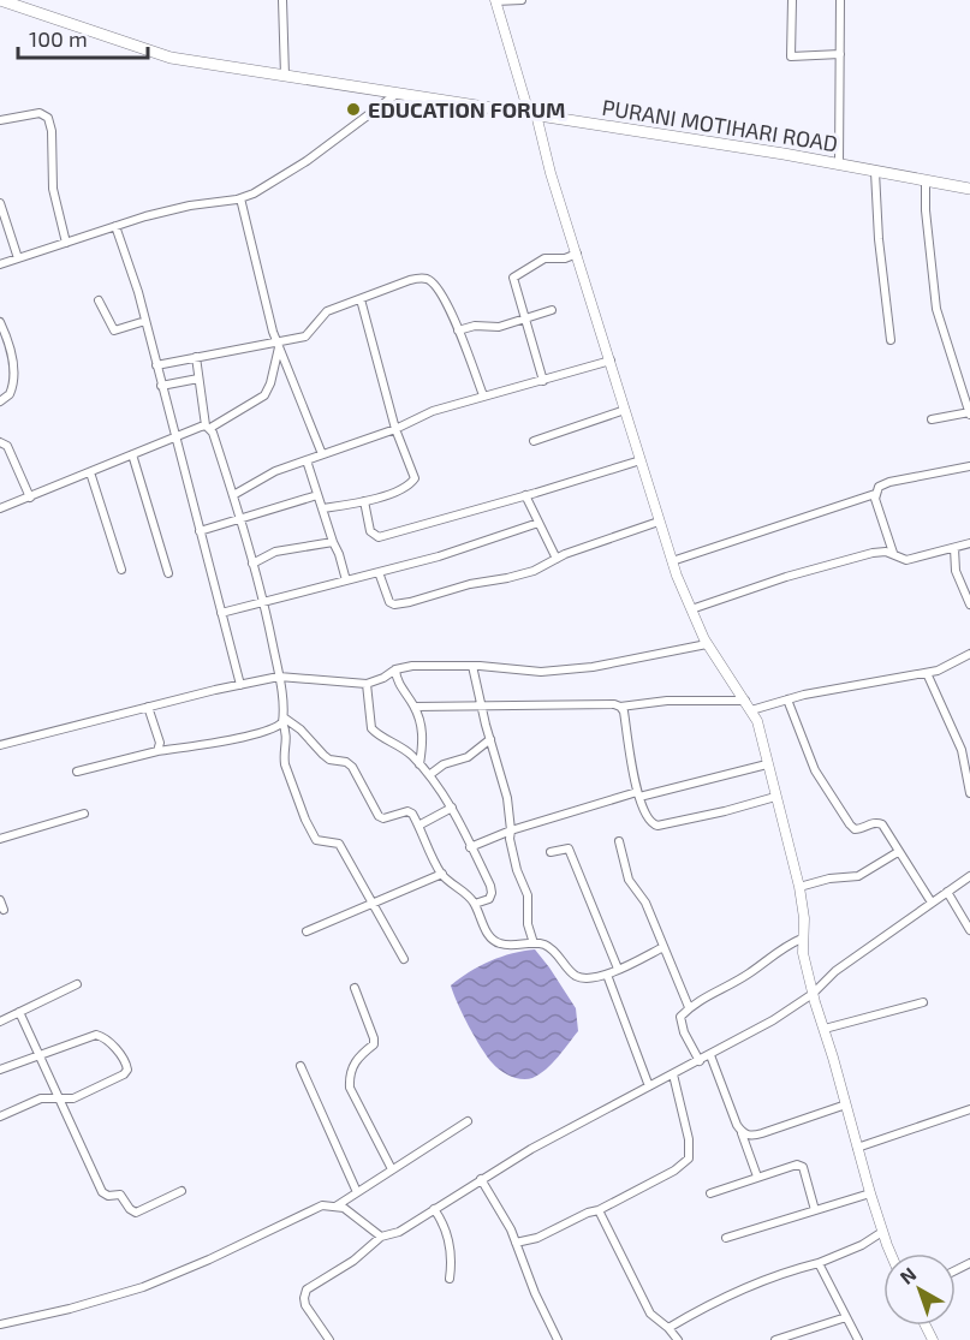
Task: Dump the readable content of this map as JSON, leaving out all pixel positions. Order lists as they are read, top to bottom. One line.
{"streets":{"main road":["PURANI MOTIHARI ROAD"]},"places":["EDUCATION FORUM"],"scale_bar":"100 m","north":"top left"}
